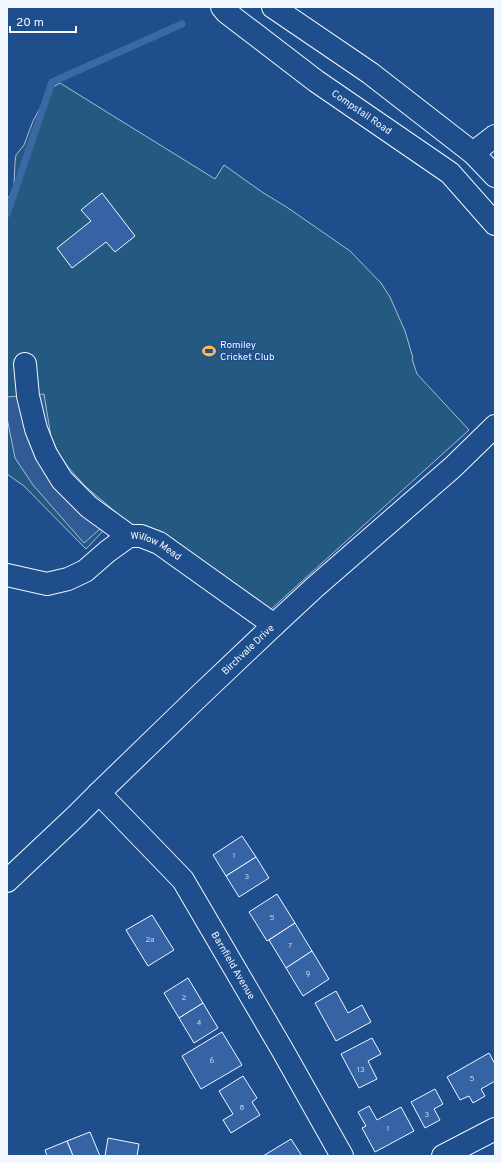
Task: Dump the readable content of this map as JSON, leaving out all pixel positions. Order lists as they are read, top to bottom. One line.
{"streets":{"street":["Compstall Road","Willow Mead","Birchvale Drive","Barnfield Avenue"]},"crossings":[["Willow Mead","Birchvale Drive"],["Birchvale Drive","Barnfield Avenue"]],"places":{"sports":["Romiley Cricket Club"]},"house_numbers":["1","3","5","2a","7","9","2","4","6","13","5","8","3","1"],"scale_bar":"20 m"}
